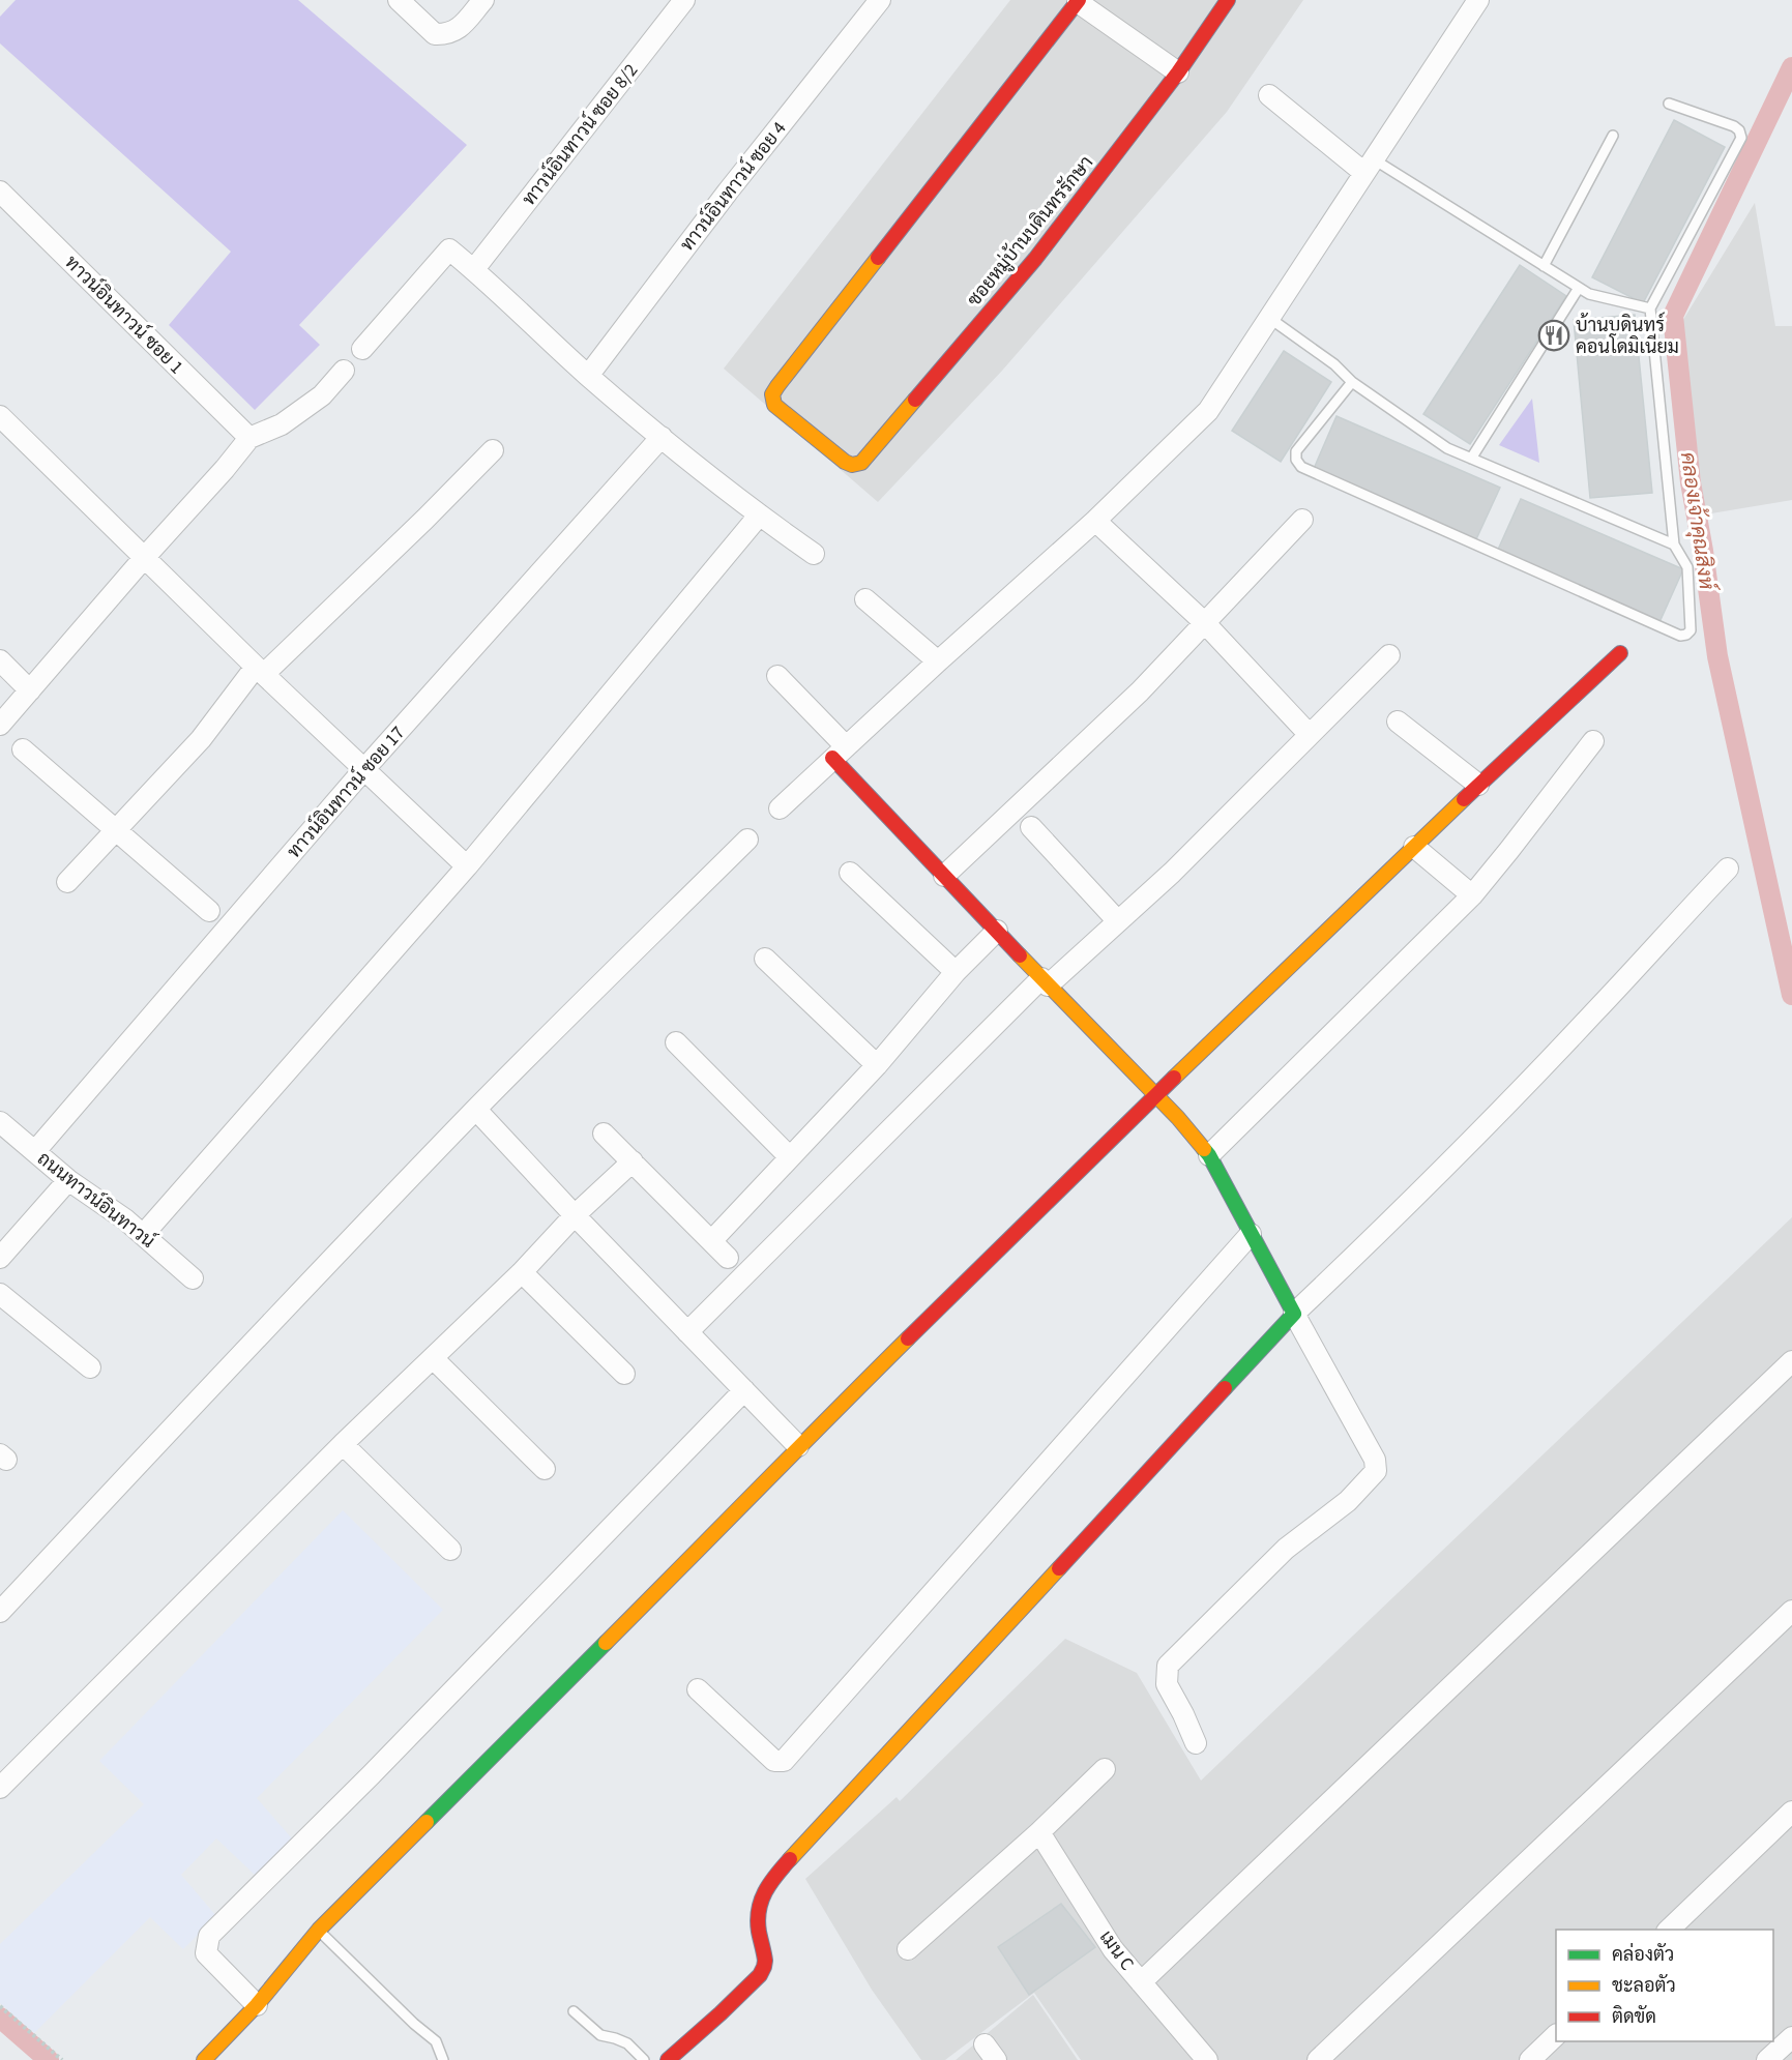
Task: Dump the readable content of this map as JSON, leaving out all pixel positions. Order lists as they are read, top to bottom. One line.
{"streets":{"street":["ทาวน์อินทาวน์ ซอย 8/2","ทาวน์อินทาวน์ ซอย 4","ซอยหมู่บ้านบดินทรรักษา","ทาวน์อินทาวน์ ซอย 1","ทาวน์อินทาวน์ ซอย 17","ถนนทาวน์อินทาวน์","เมน C"]},"crossings":[["ทาวน์อินทาวน์ ซอย 17","ถนนทาวน์อินทาวน์"]],"water":["คลองเจ้าคุณสิงห์"],"places":{"restaurant":["บ้านบดินทร์ คอนโดมิเนียม"]},"legend":["คล่องตัว","ชะลอตัว","ติดขัด"]}
